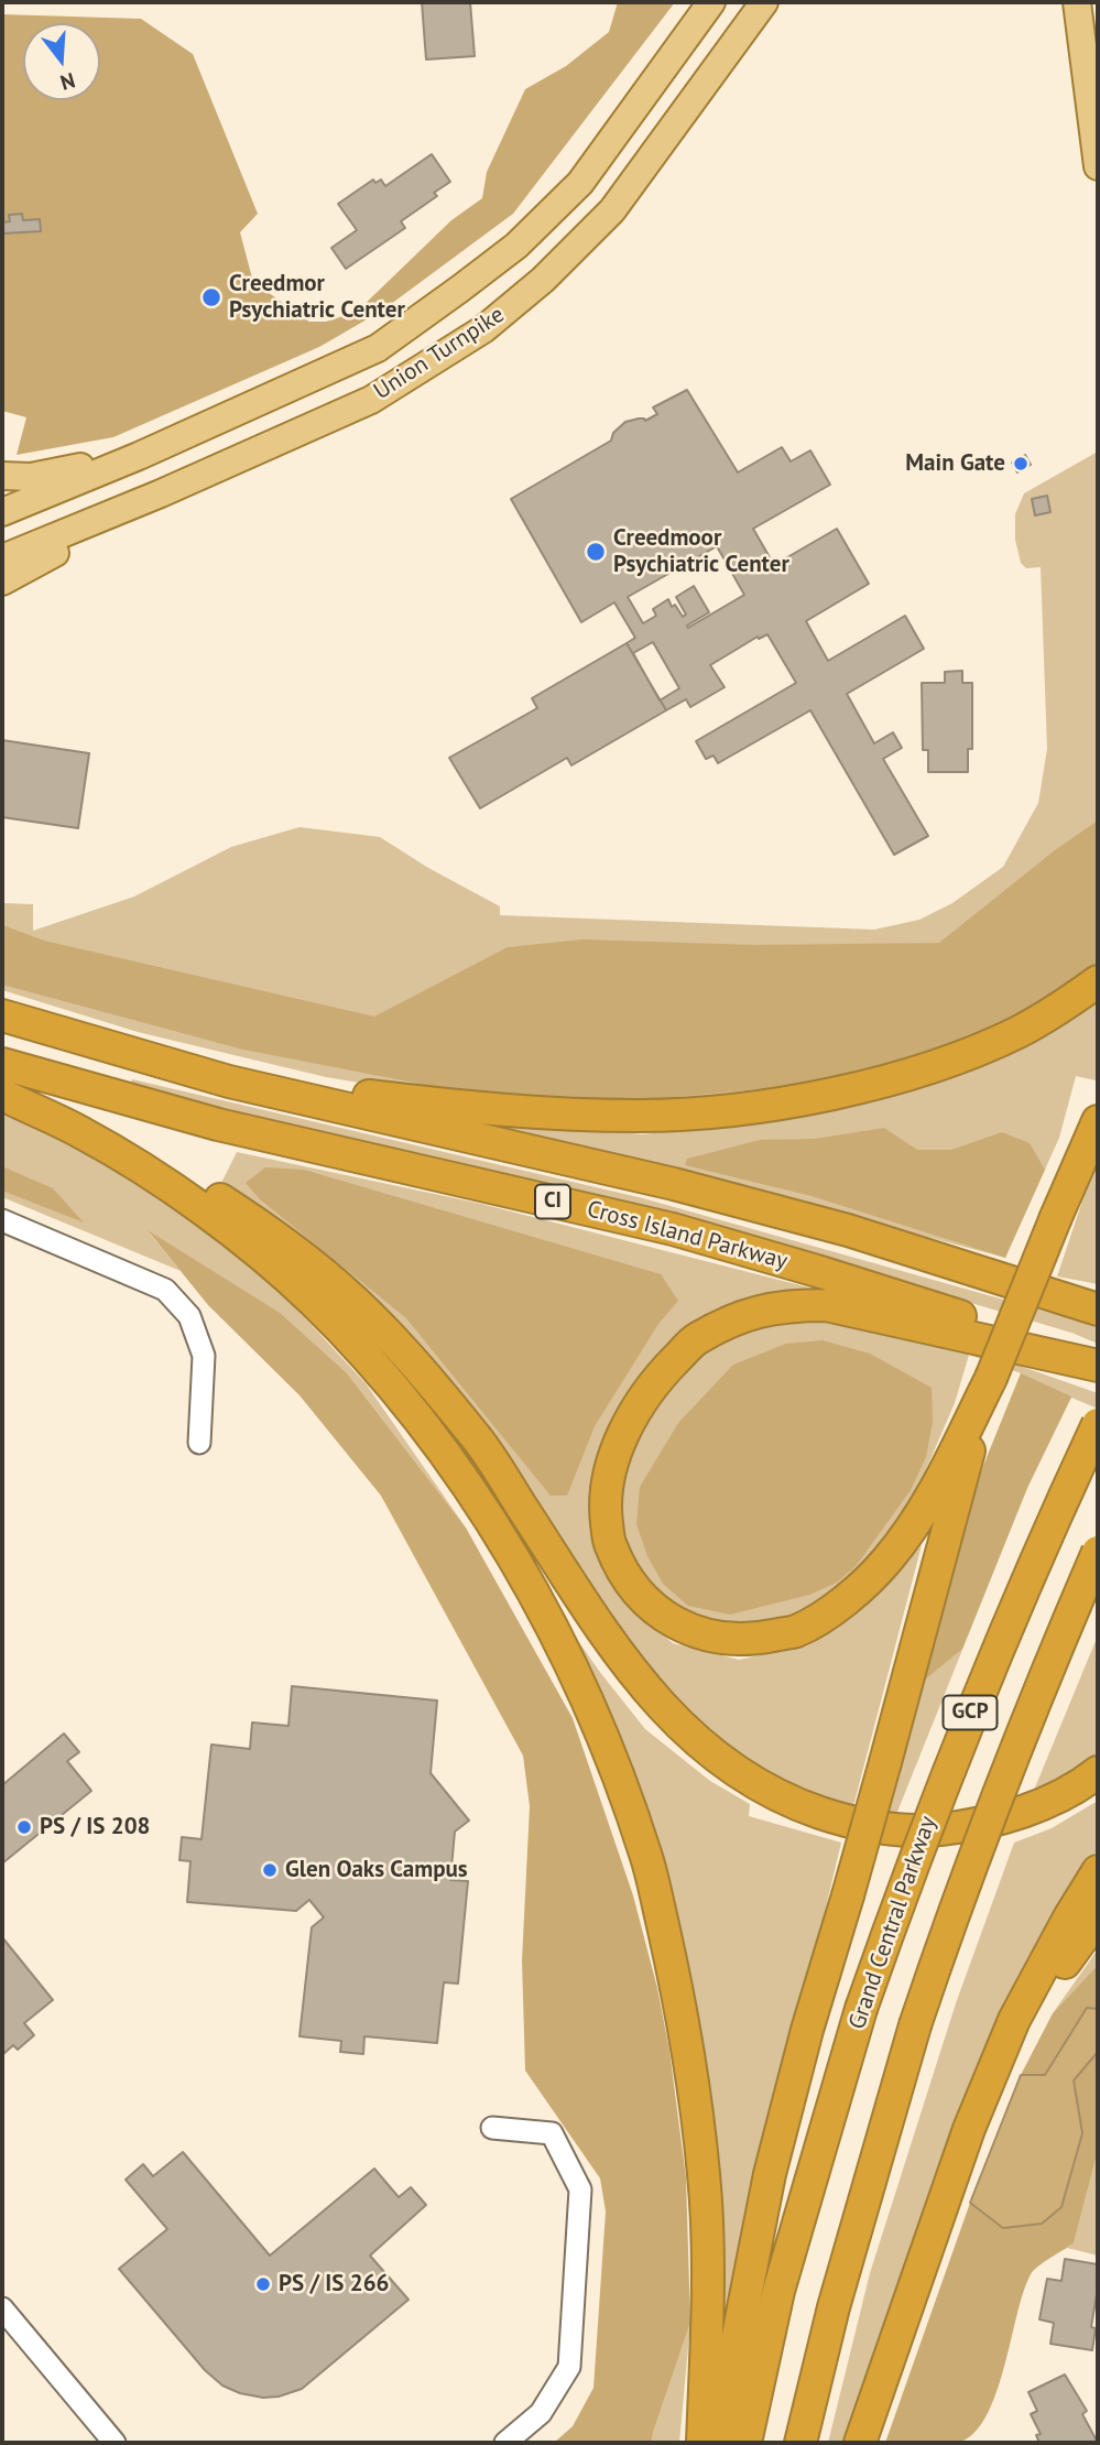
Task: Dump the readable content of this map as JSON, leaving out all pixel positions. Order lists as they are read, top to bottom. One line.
{"streets":{"highway":["CI","Cross Island Parkway","GCP","Grand Central Parkway"],"main road":["Union Turnpike"]},"places":["Creedmor Psychiatric Center","Main Gate","Creedmoor Psychiatric Center","PS / IS 208","Glen Oaks Campus","PS / IS 266"],"north":"bottom"}
